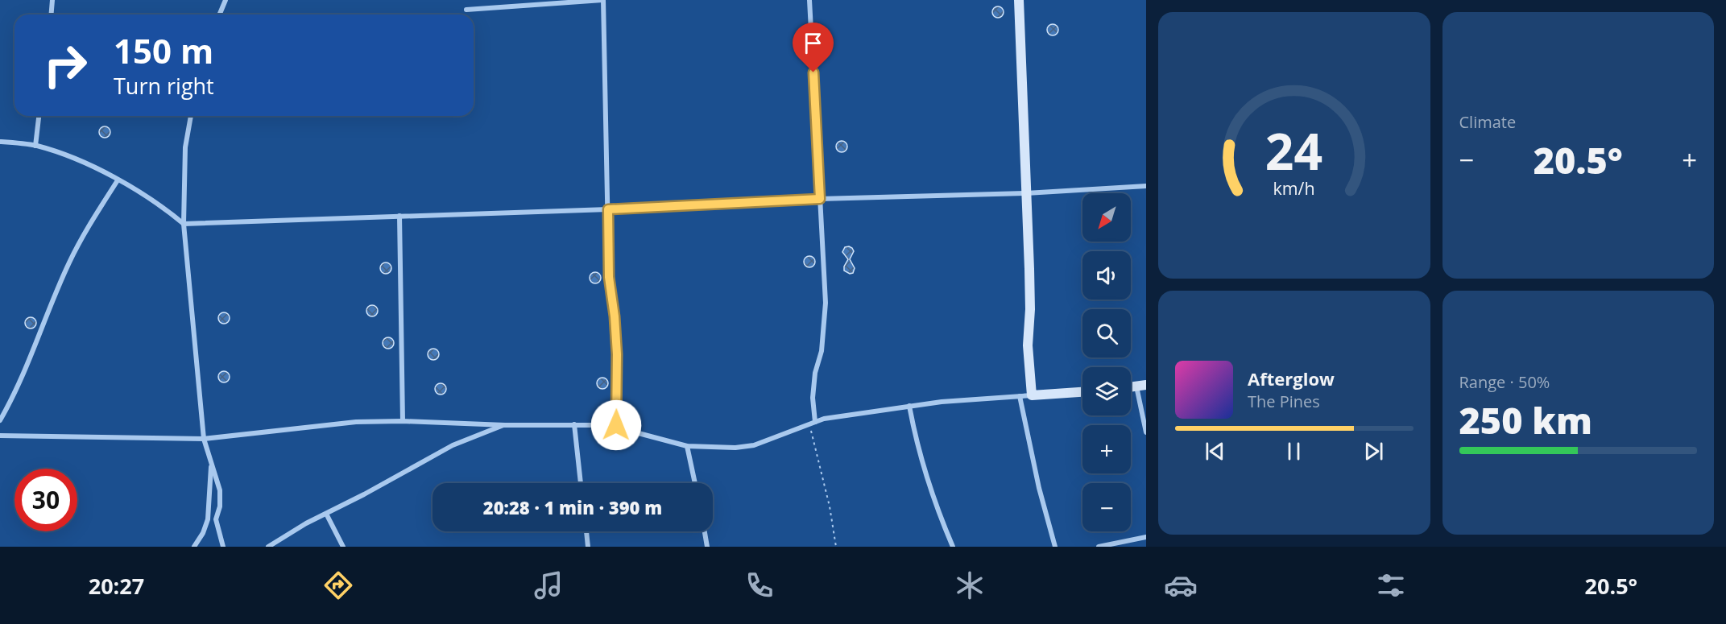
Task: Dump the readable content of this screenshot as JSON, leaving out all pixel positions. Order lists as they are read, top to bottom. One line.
{"north":"bottom left","page":{"tile":["Climate",["Range · 50%","250 km"]],"turn":["150 m","Turn right"],"heat":["−","20.5°","+"],"map_buttons":["+","−"],"song":["Afterglow","The Pines"],"limit":"30","trip":"20:28 · 1 min · 390 m","tabs":["20:27","20.5°"],"gauge":["24","km/h"]}}
